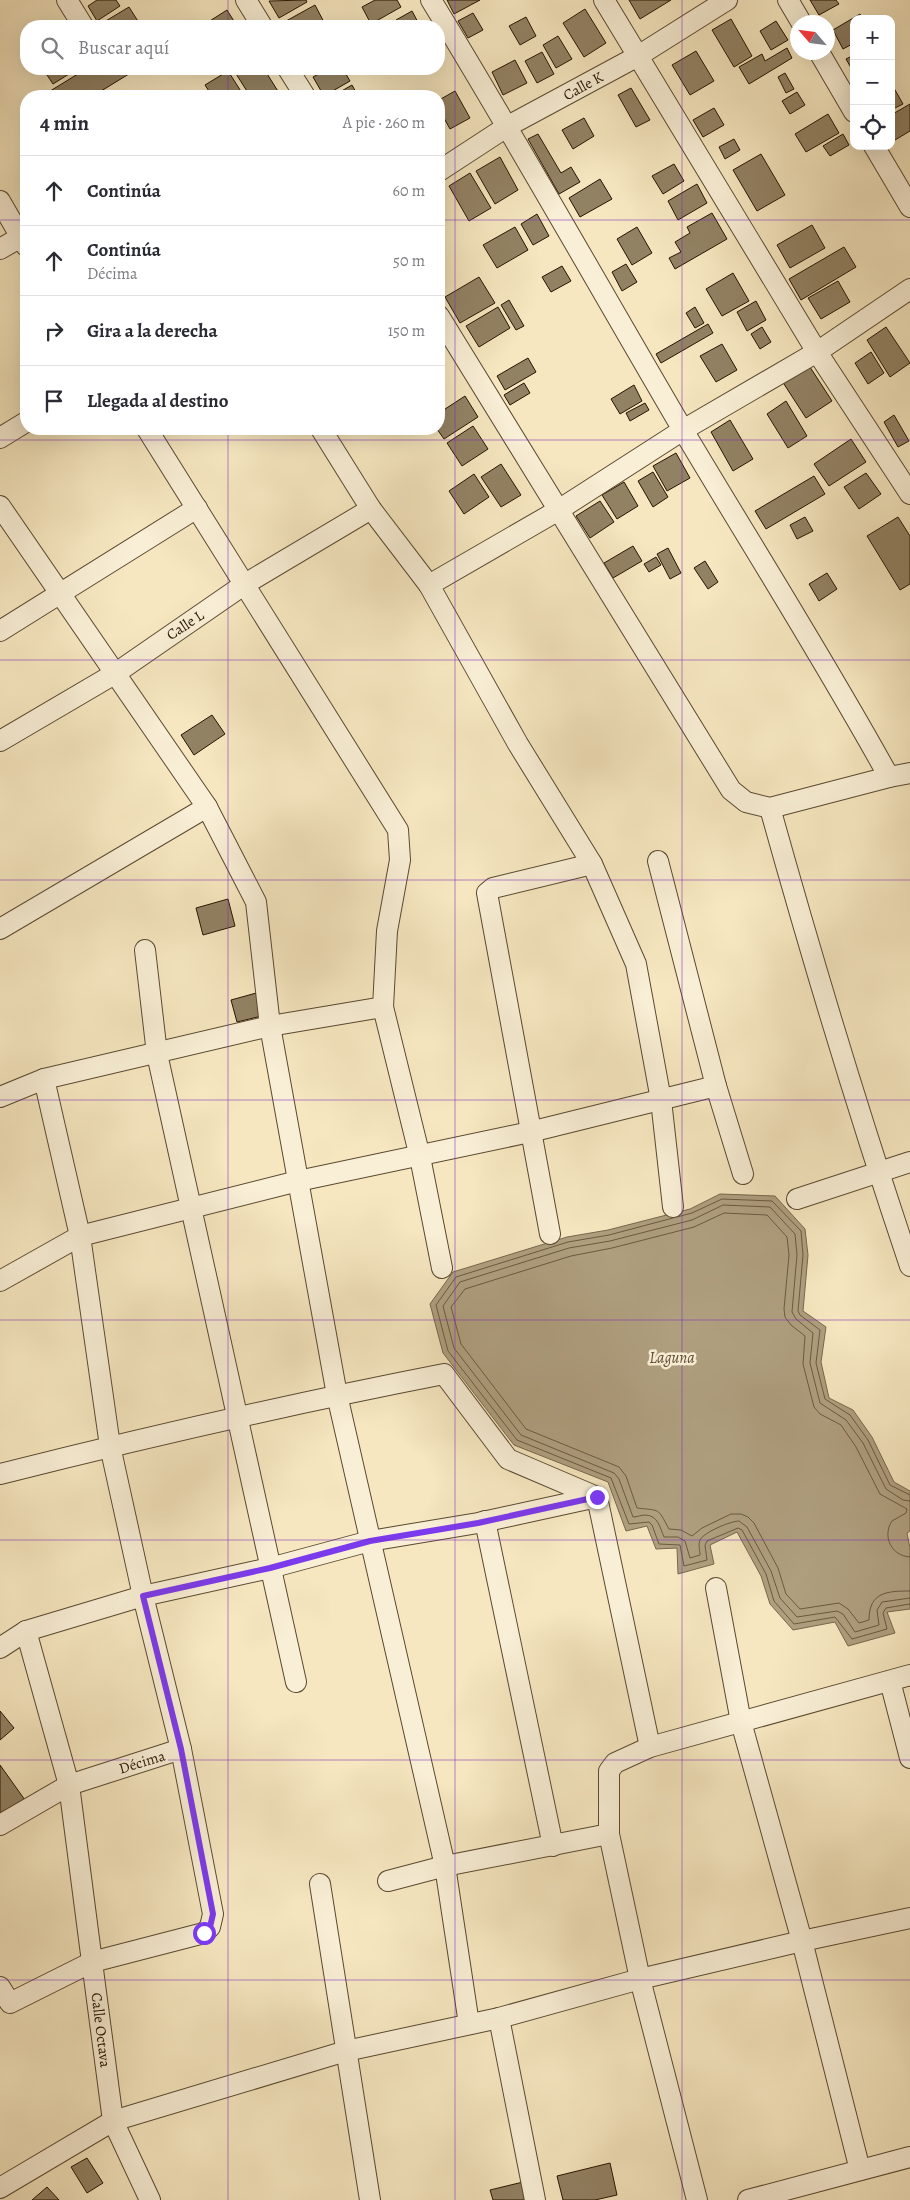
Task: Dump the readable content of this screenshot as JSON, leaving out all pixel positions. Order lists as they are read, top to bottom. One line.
{"streets":{"street":["Calle K","Calle L","Décima","Calle Octava"]},"water":["Laguna"],"north":"top left","page":{"map_buttons":["+","−"],"search":"Buscar aquí","heading":["4 min","A pie · 260 m"],"list":[["Continúa","60 m"],["Continúa","Décima","50 m"],["Gira a la derecha","150 m"],"Llegada al destino"]}}
